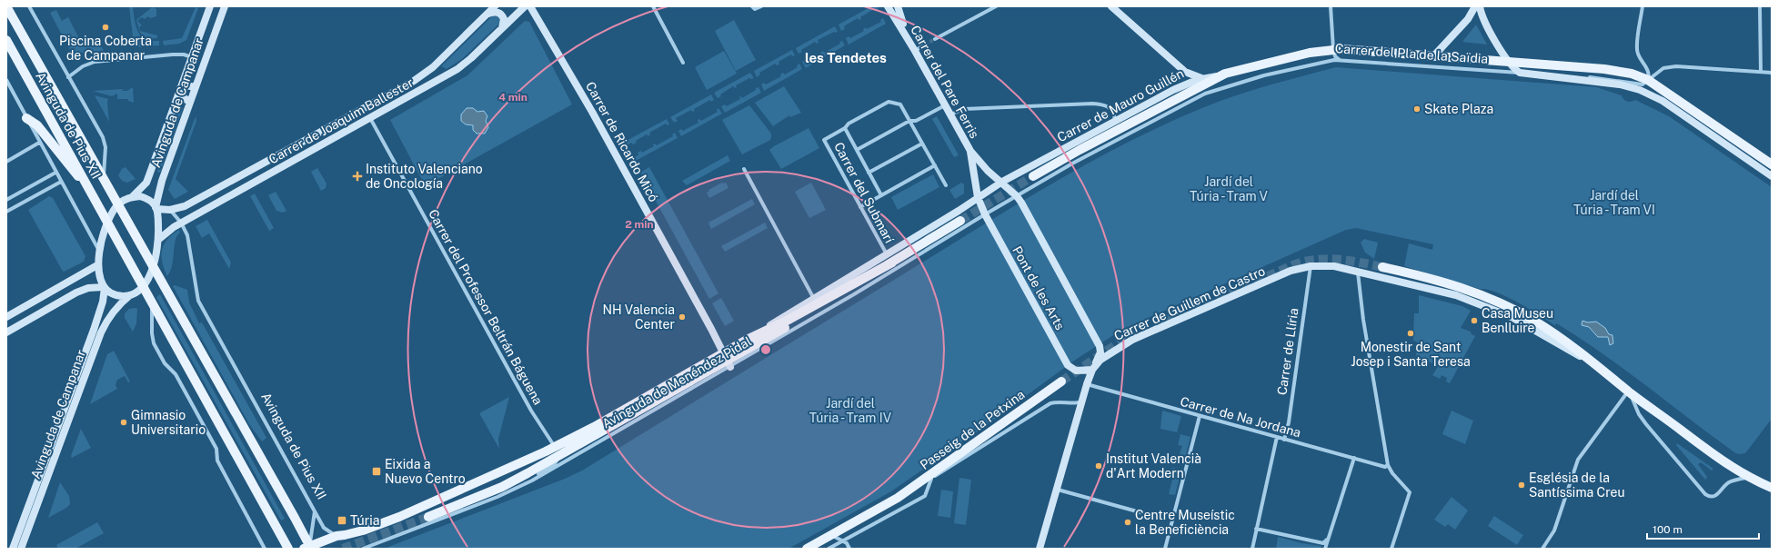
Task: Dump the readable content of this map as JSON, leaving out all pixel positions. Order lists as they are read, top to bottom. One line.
{"streets":{"main road":["Carrer del Pla de la Saïdia","Carrer del Pare Ferris","Avinguda de Campanar","Carrer de Mauro Guillén","Carrer de Joaquim Ballester","Avinguda de Pius XII","Carrer de Ricardo Micó","Pont de les Arts","Carrer de Guillem de Castro","Avinguda de Menéndez Pidal","Passeig de la Petxina"],"street":["Carrer del Submarí","Carrer del Professor Beltrán Báguena","Carrer de Llíria","Carrer de Na Jordana"]},"crossings":[["Carrer del Pla de la Saïdia","Carrer de Mauro Guillén"],["Carrer del Pla de la Saïdia","Pont de les Arts"],["Carrer del Pare Ferris","Carrer de Mauro Guillén"],["Carrer del Pare Ferris","Pont de les Arts"],["Carrer del Pare Ferris","Avinguda de Menéndez Pidal"],["Avinguda de Campanar","Carrer de Joaquim Ballester"],["Carrer de Mauro Guillén","Pont de les Arts"],["Carrer de Mauro Guillén","Avinguda de Menéndez Pidal"],["Carrer de Joaquim Ballester","Avinguda de Pius XII"],["Carrer de Joaquim Ballester","Carrer del Professor Beltrán Báguena"],["Avinguda de Pius XII","Avinguda de Menéndez Pidal"],["Carrer de Ricardo Micó","Avinguda de Menéndez Pidal"],["Carrer del Submarí","Avinguda de Menéndez Pidal"],["Pont de les Arts","Carrer de Guillem de Castro"],["Pont de les Arts","Avinguda de Menéndez Pidal"],["Carrer de Guillem de Castro","Carrer de Llíria"],["Carrer del Professor Beltrán Báguena","Avinguda de Menéndez Pidal"],["Carrer de Llíria","Carrer de Na Jordana"]],"districts":["les Tendetes"],"parks":["Jardí del Túria - Tram V","Jardí del Túria - Tram VI","Jardí del Túria - Tram IV"],"places":{"other":["Piscina Coberta de Campanar","Skate Plaza","NH Valencia Center","Casa Museu Benlluire","Monestir de Sant Josep i Santa Teresa","Gimnasio Universitario","Institut Valencià d'Art Modern","Església de la Santíssima Creu","Centre Museístic la Beneficiència"],"health":["Instituto Valenciano de Oncología"],"transit":["Eixida a Nuevo Centro","Túria"]},"scale_bar":"100 m","rings":["4 min","2 min"]}
